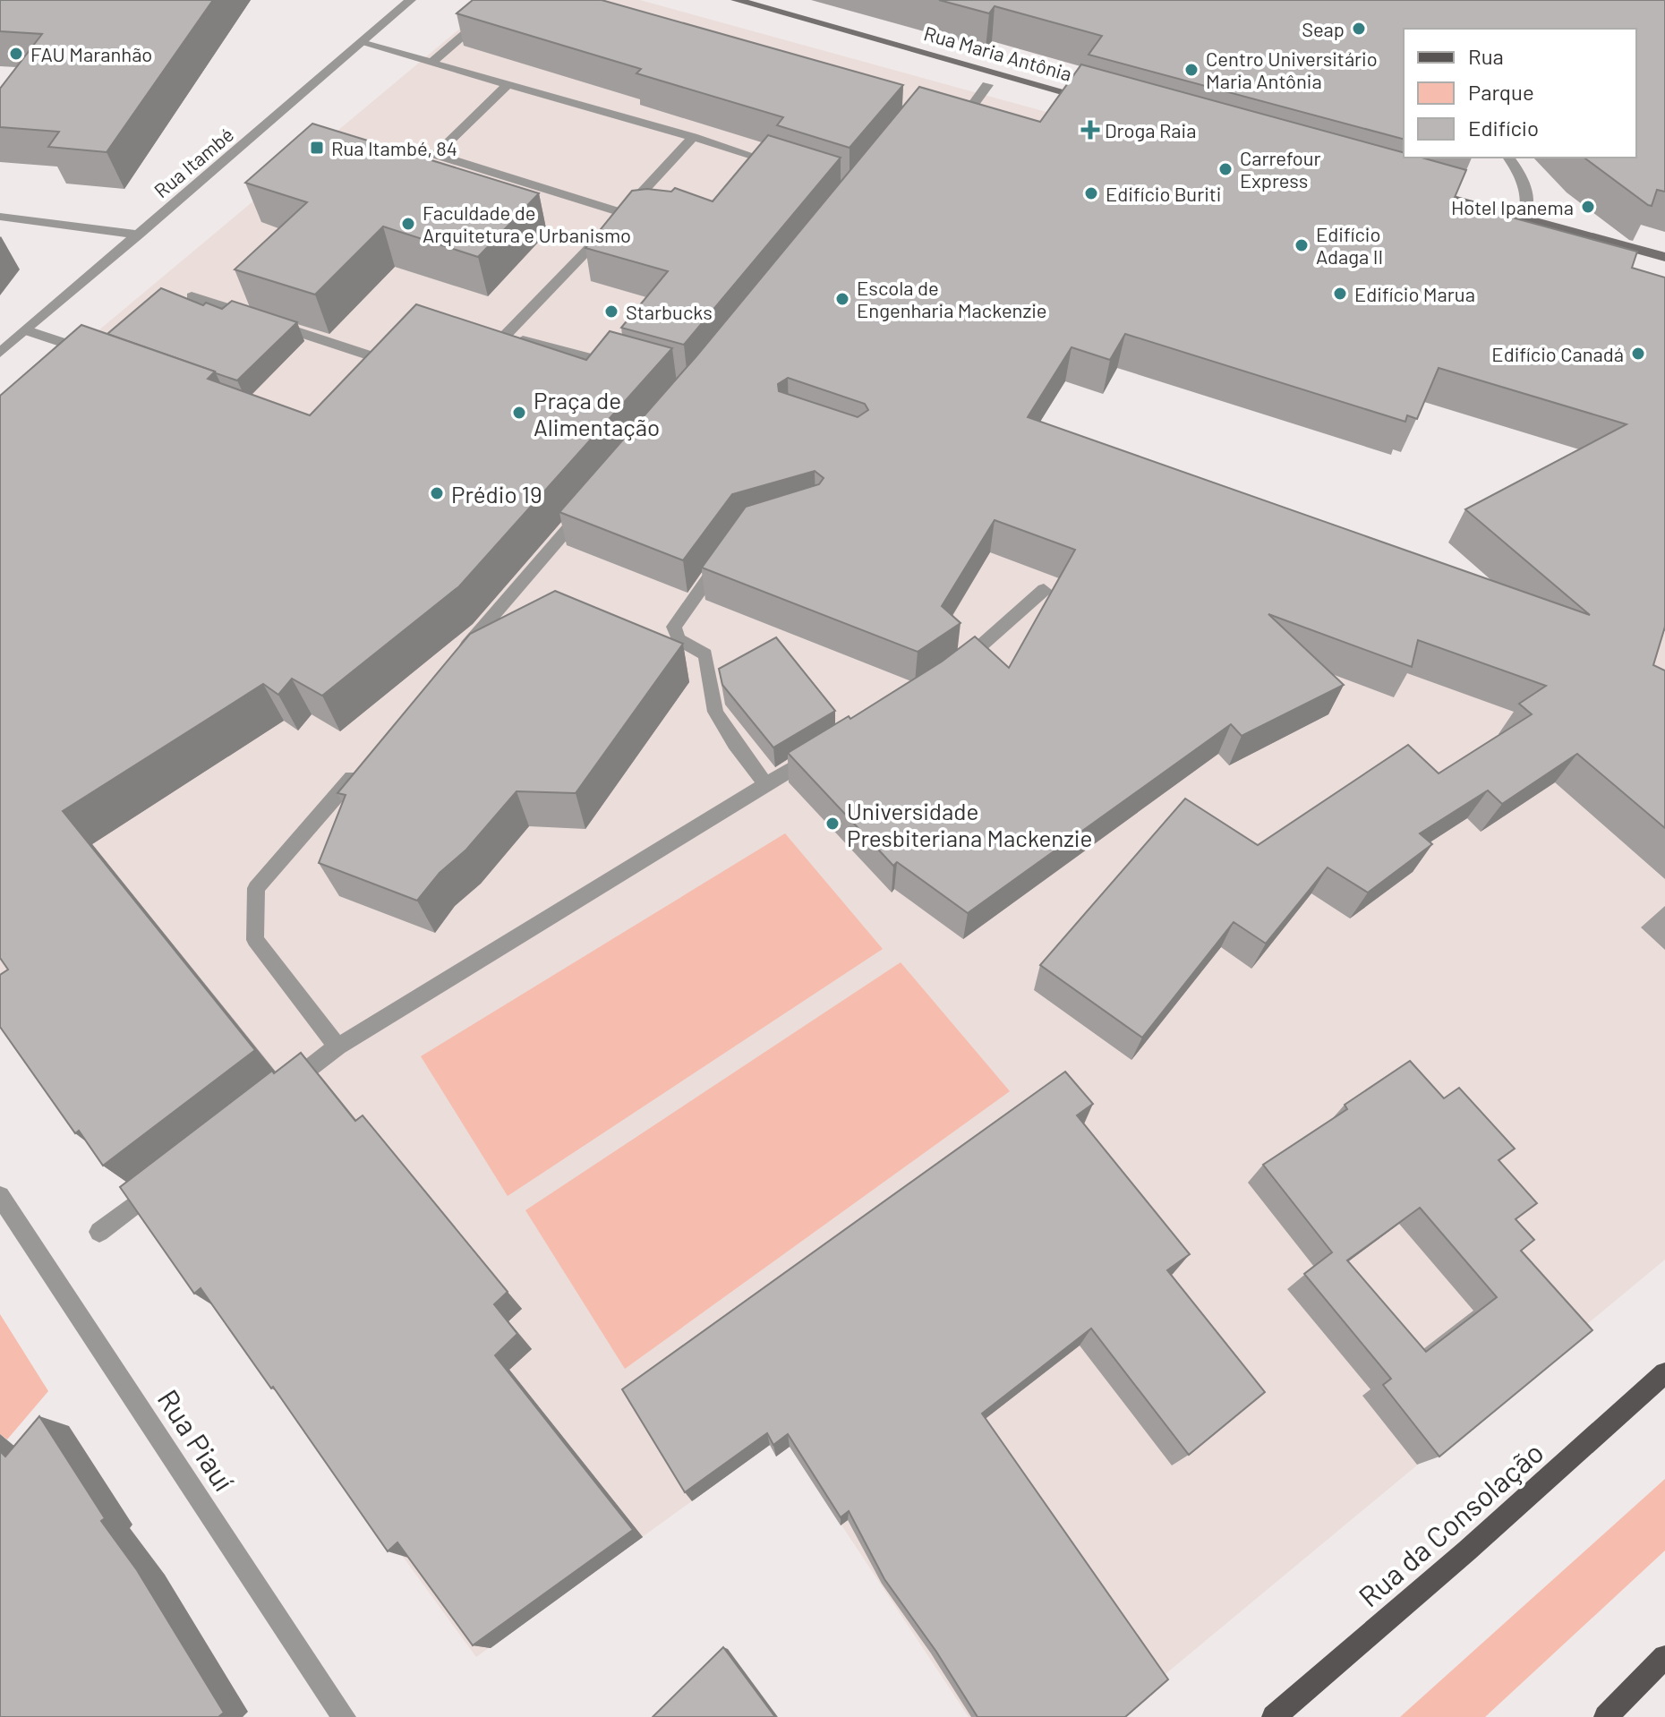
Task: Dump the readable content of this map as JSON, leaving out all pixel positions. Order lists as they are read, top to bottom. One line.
{"streets":{"main road":["Rua da Consolação"],"street":["Rua Maria Antônia","Rua Itambé","Rua Piauí"]},"places":{"other":["Seap","FAU Maranhão","Centro Universitário Maria Antônia","Carrefour Express","Edifício Buriti","Hotel Ipanema","Faculdade de Arquitetura e Urbanismo","Edifício Adaga II","Edifício Marua","Escola de Engenharia Mackenzie","Starbucks","Edifício Canadá","Praça de Alimentação","Prédio 19","Universidade Presbiteriana Mackenzie"],"health":["Droga Raia"],"transit":["Rua Itambé, 84"]},"legend":["Rua","Parque","Edifício"]}
